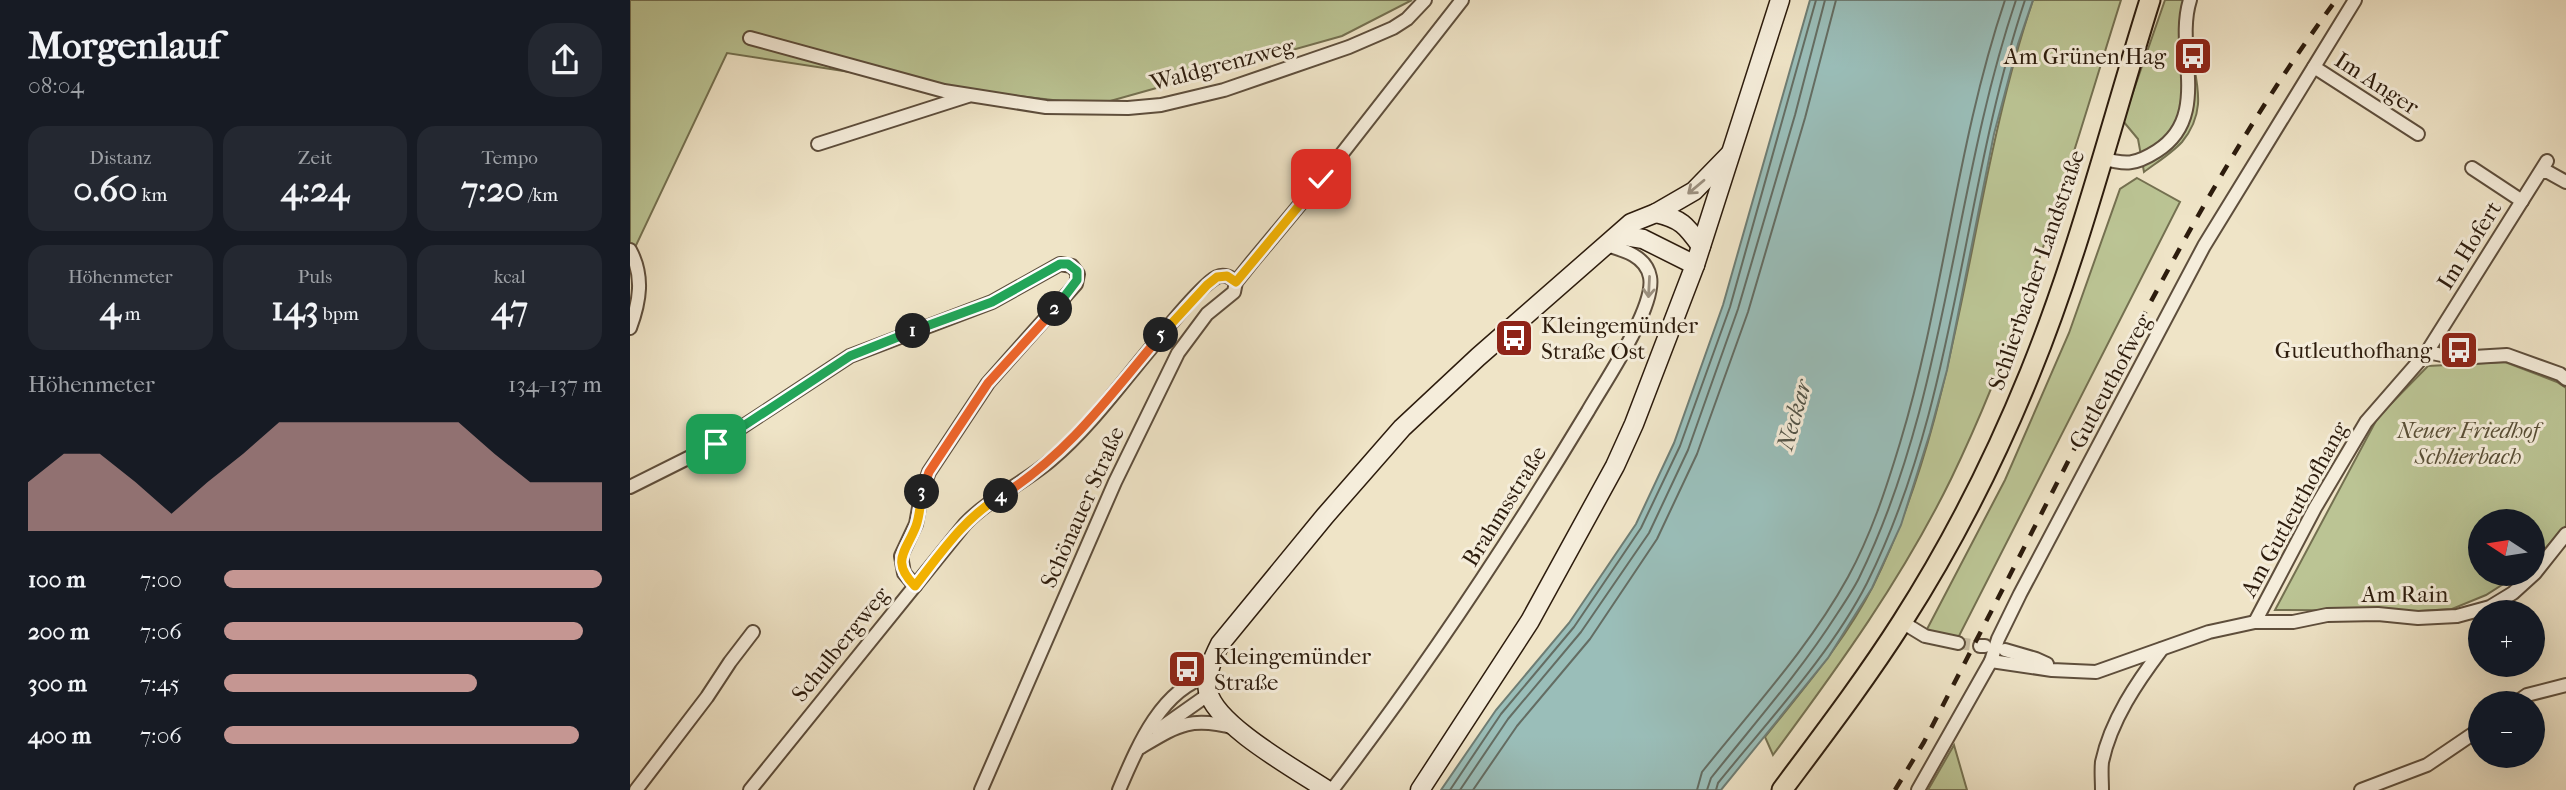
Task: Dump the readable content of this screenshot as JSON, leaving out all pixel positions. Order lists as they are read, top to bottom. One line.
{"streets":{"main road":["Schlierbacher Landstraße"],"street":["Waldgrenzweg","Im Anger","Im Hofert","Gutleuthofweg","Brahmsstraße","Schönauer Straße","Am Gutleuthofhang","Am Rain","Schulbergweg"]},"crossings":[["Im Anger","Gutleuthofweg"],["Im Hofert","Am Gutleuthofhang"],["Gutleuthofweg","Am Gutleuthofhang"],["Schönauer Straße","Schulbergweg"],["Am Gutleuthofhang","Am Rain"]],"water":["Neckar"],"parks":["Neuer Friedhof Schlierbach"],"places":{"bus stop":["Am Grünen Hag","Kleingemünder Straße Ost","Gutleuthofhang","Kleingemünder Straße"]},"north":"left","page":{"heading":["Morgenlauf","08:04"],"stats":[["Distanz","0.60 km"],["Zeit","4:24"],["Tempo","7:20 /km"],["Höhenmeter","4 m"],["Puls","143 bpm"],["kcal","47"]],"pins":["2","1","5","3","4"],"chart":["Höhenmeter","134–137 m"],"map_buttons":["+","−"],"list":[{"name":"100 m","note":"7:00"},{"name":"200 m","note":"7:06"},{"name":"300 m","note":"7:45"},{"name":"400 m","note":"7:06"}]}}
